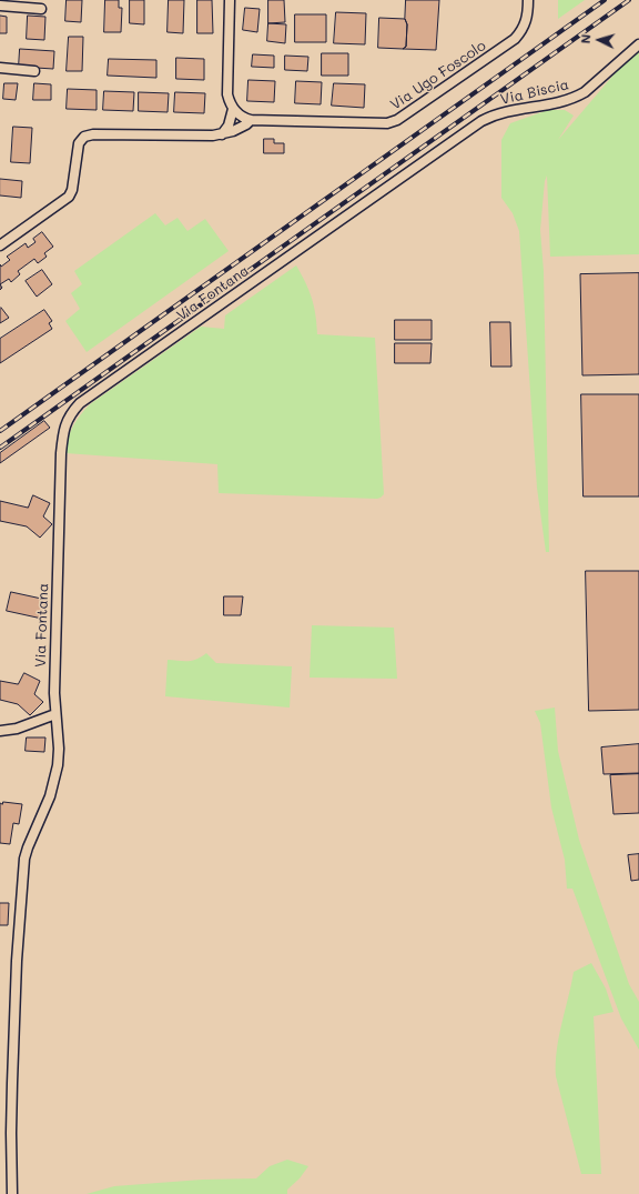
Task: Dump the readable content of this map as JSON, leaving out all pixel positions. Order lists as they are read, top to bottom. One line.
{"streets":{"street":["Via Ugo Foscolo","Via Biscia","Via Fontana"]},"crossings":[["Via Biscia","Via Fontana"]],"north":"left"}
